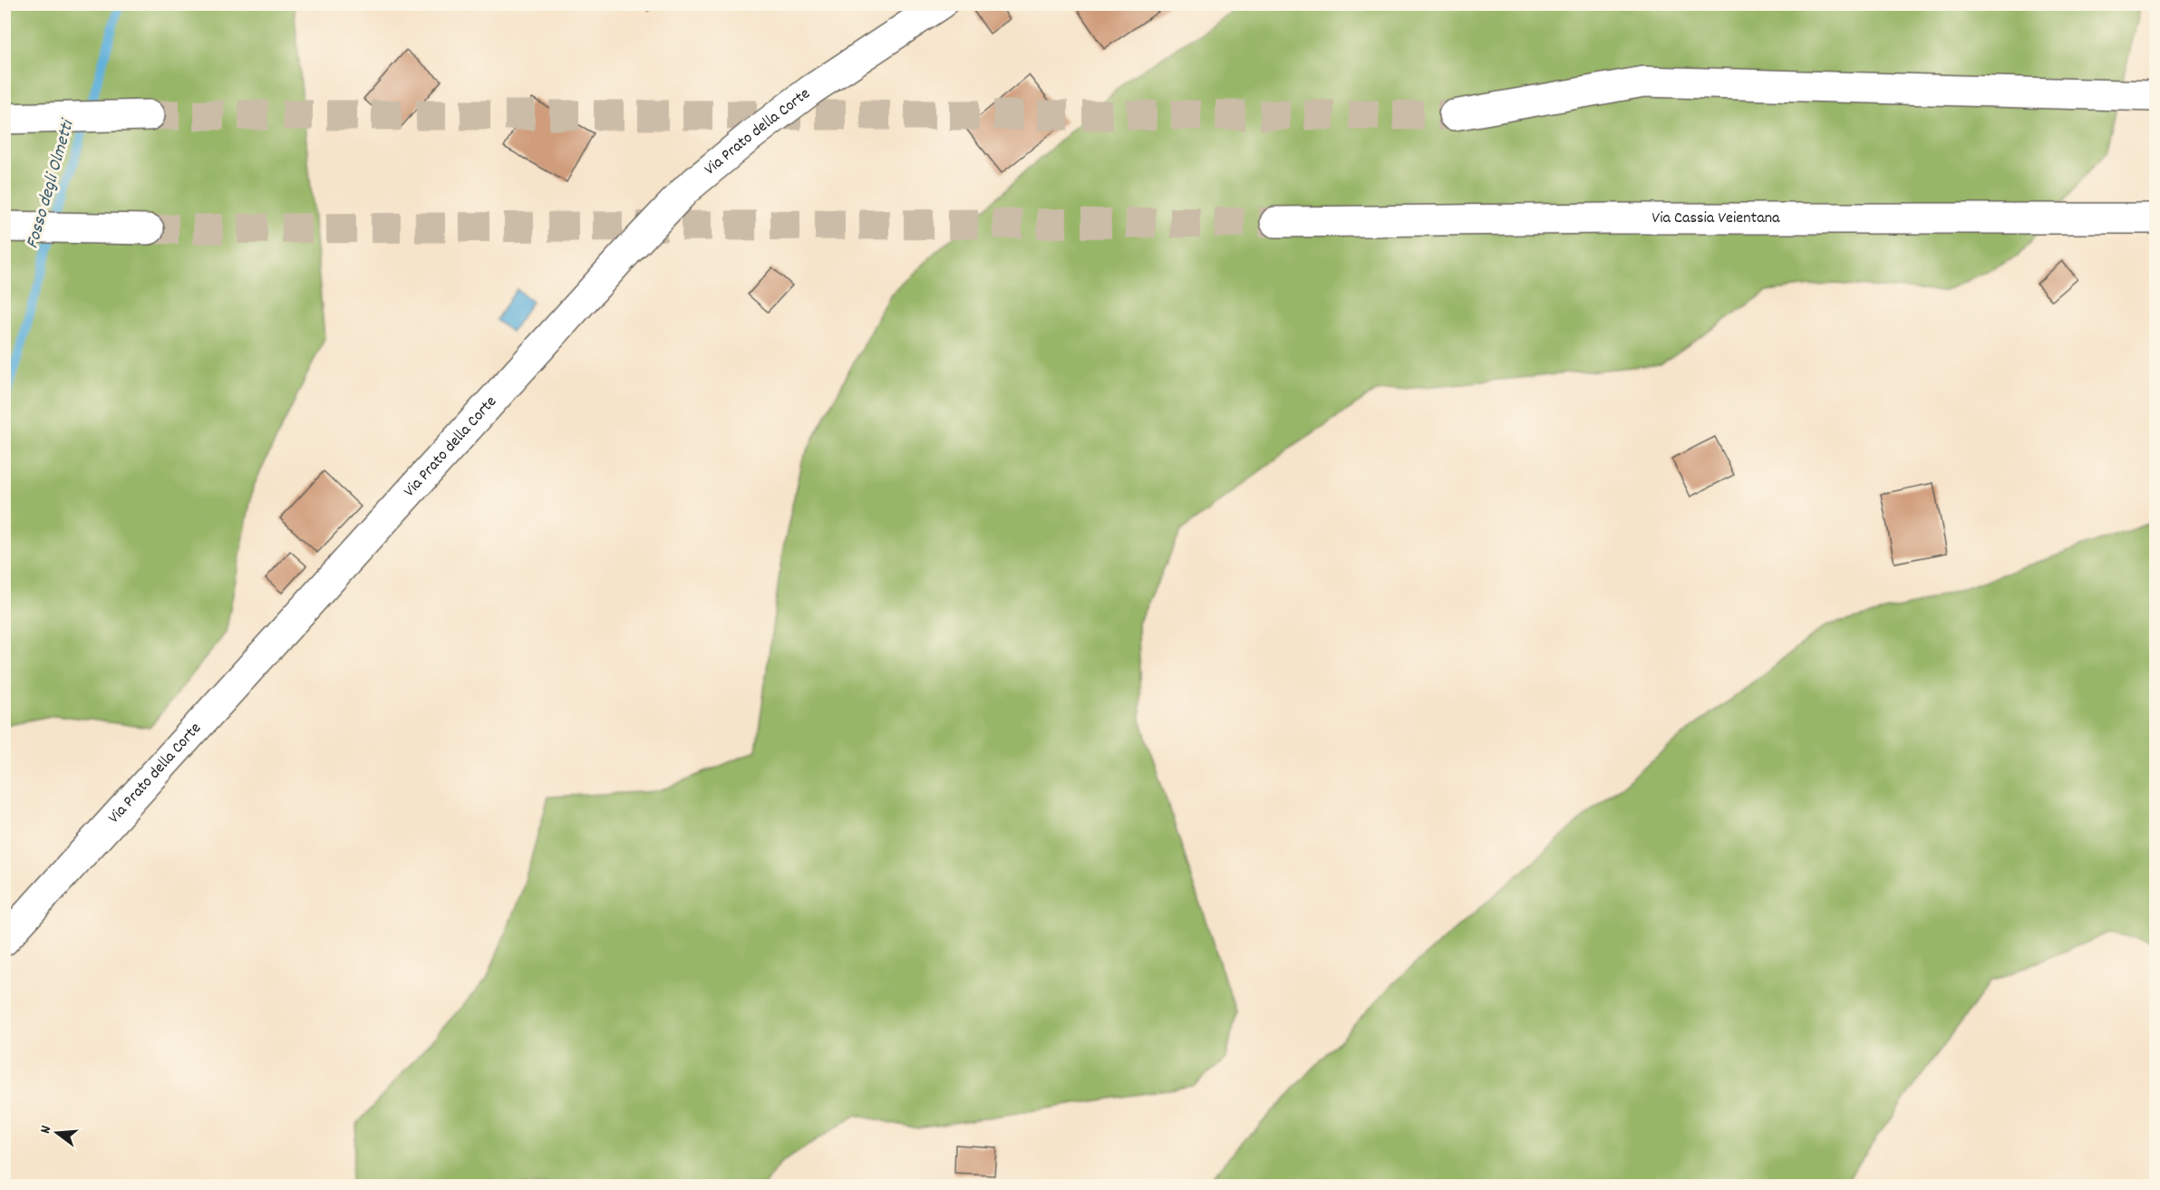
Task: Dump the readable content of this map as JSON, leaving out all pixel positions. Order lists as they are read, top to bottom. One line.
{"streets":{"main road":["Via Prato della Corte","Via Cassia Veientana"]},"water":["Fosso degli Olmetti"],"north":"left"}
